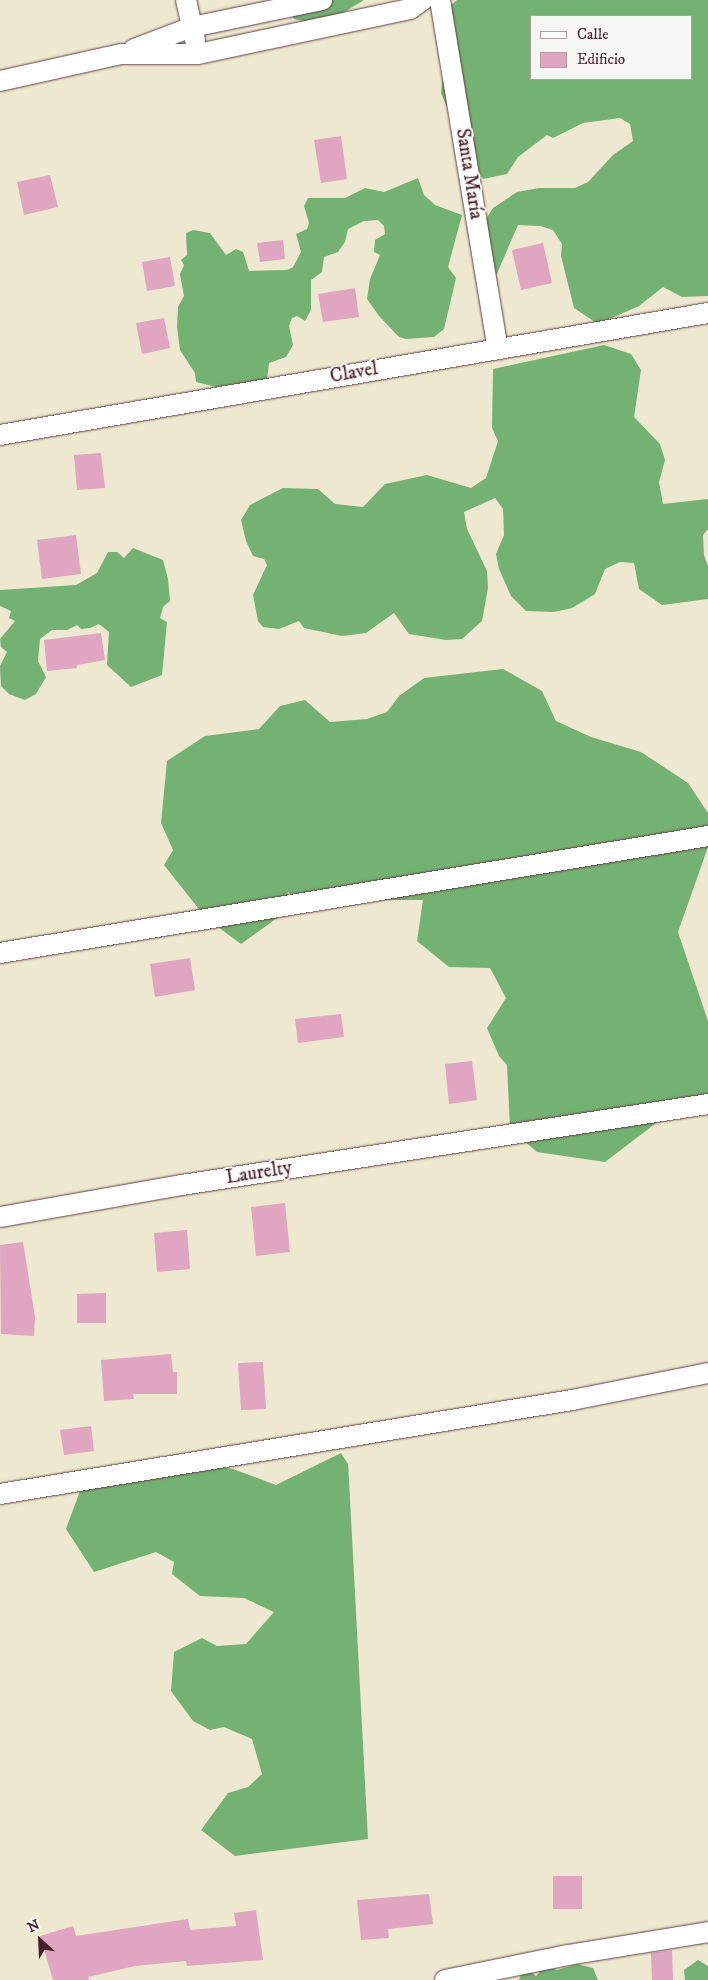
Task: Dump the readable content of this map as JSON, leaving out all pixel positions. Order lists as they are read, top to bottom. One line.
{"streets":{"street":["Santa María","Clavel","Laurelty"]},"crossings":[["Santa María","Clavel"]],"legend":["Calle","Edificio"],"north":"top left"}
